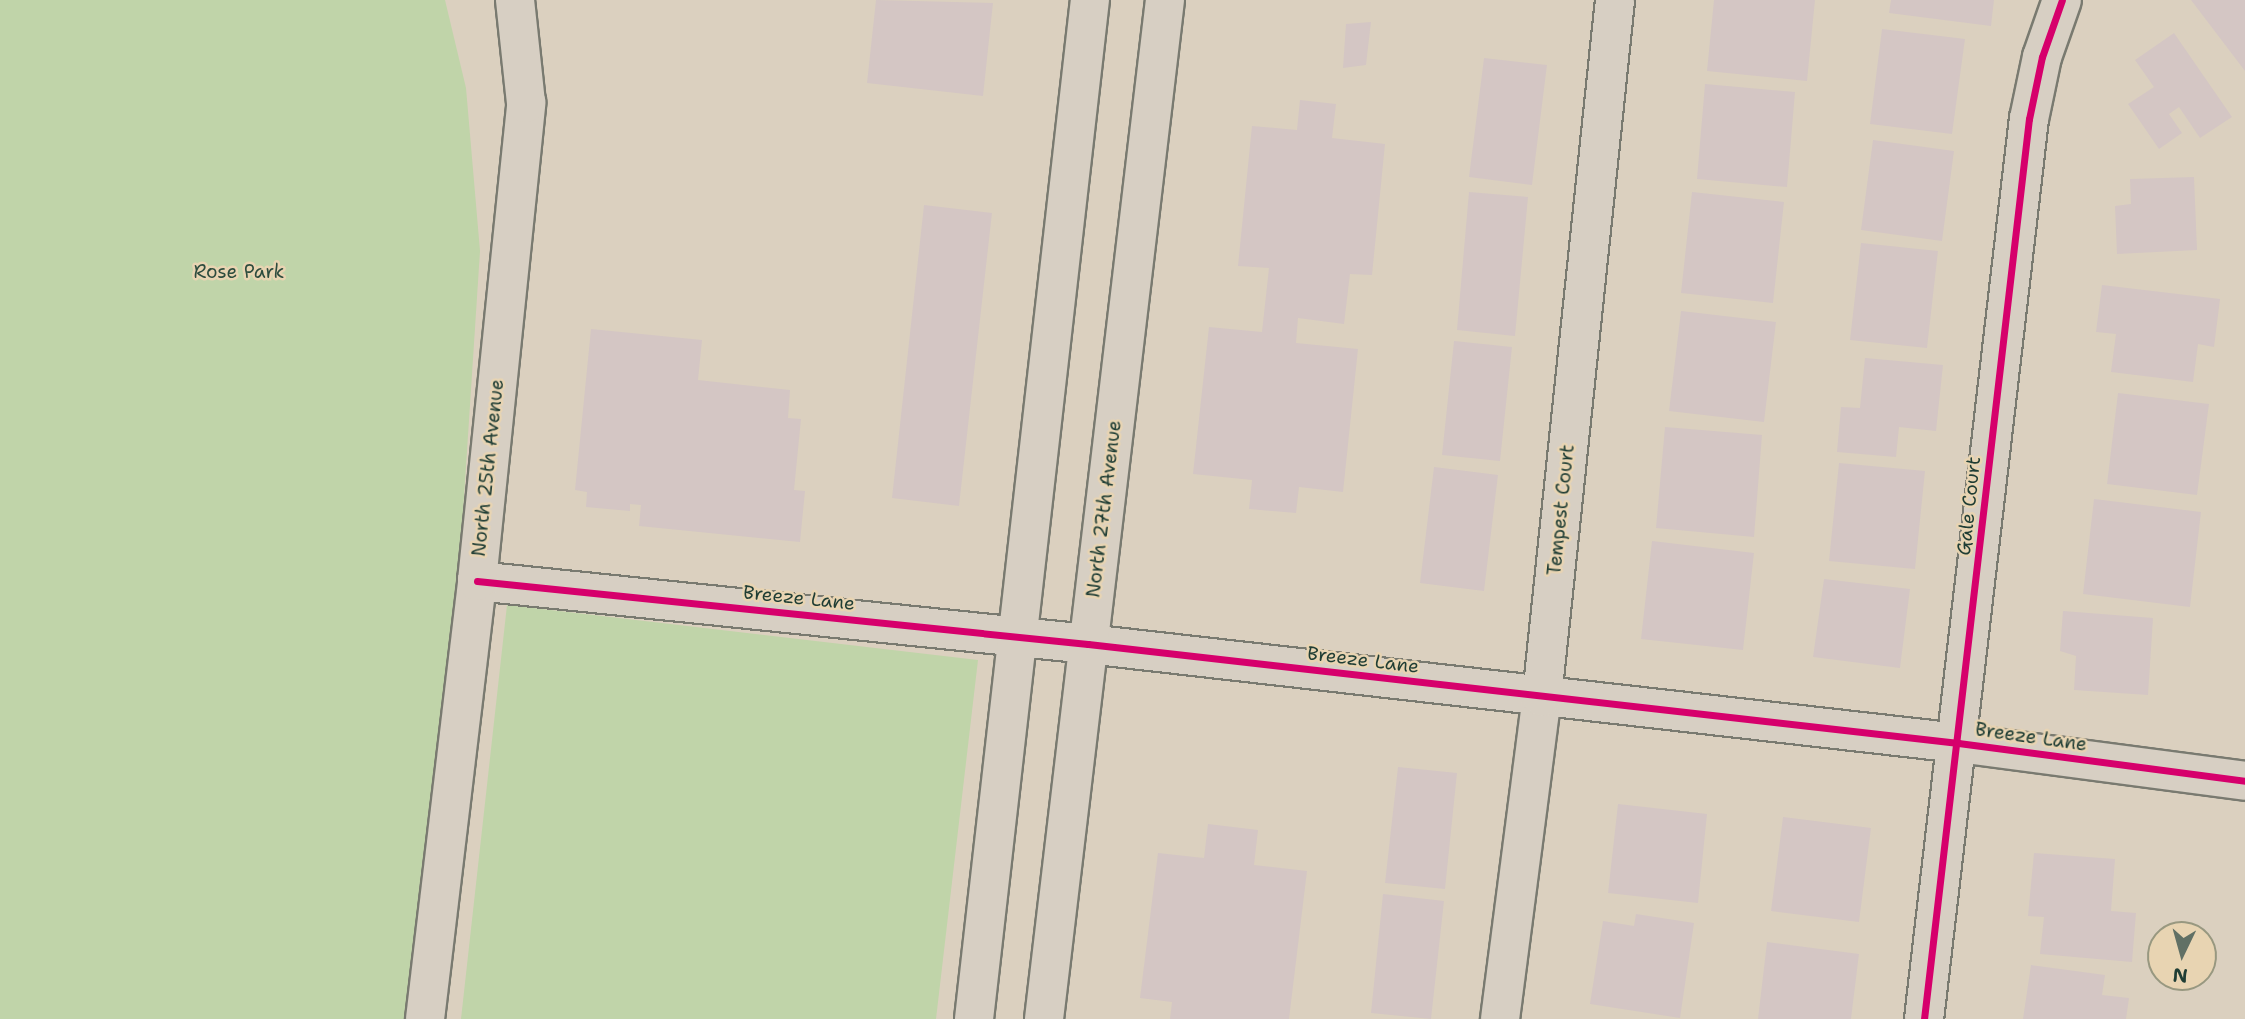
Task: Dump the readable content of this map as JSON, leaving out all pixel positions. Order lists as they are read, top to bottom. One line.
{"streets":{"street":["North 25th Avenue","Gale Court","North 27th Avenue","Tempest Court","Breeze Lane"]},"crossings":[["North 25th Avenue","Breeze Lane"],["Gale Court","Breeze Lane"],["North 27th Avenue","Breeze Lane"],["Tempest Court","Breeze Lane"]],"parks":["Rose Park"],"north":"bottom"}
